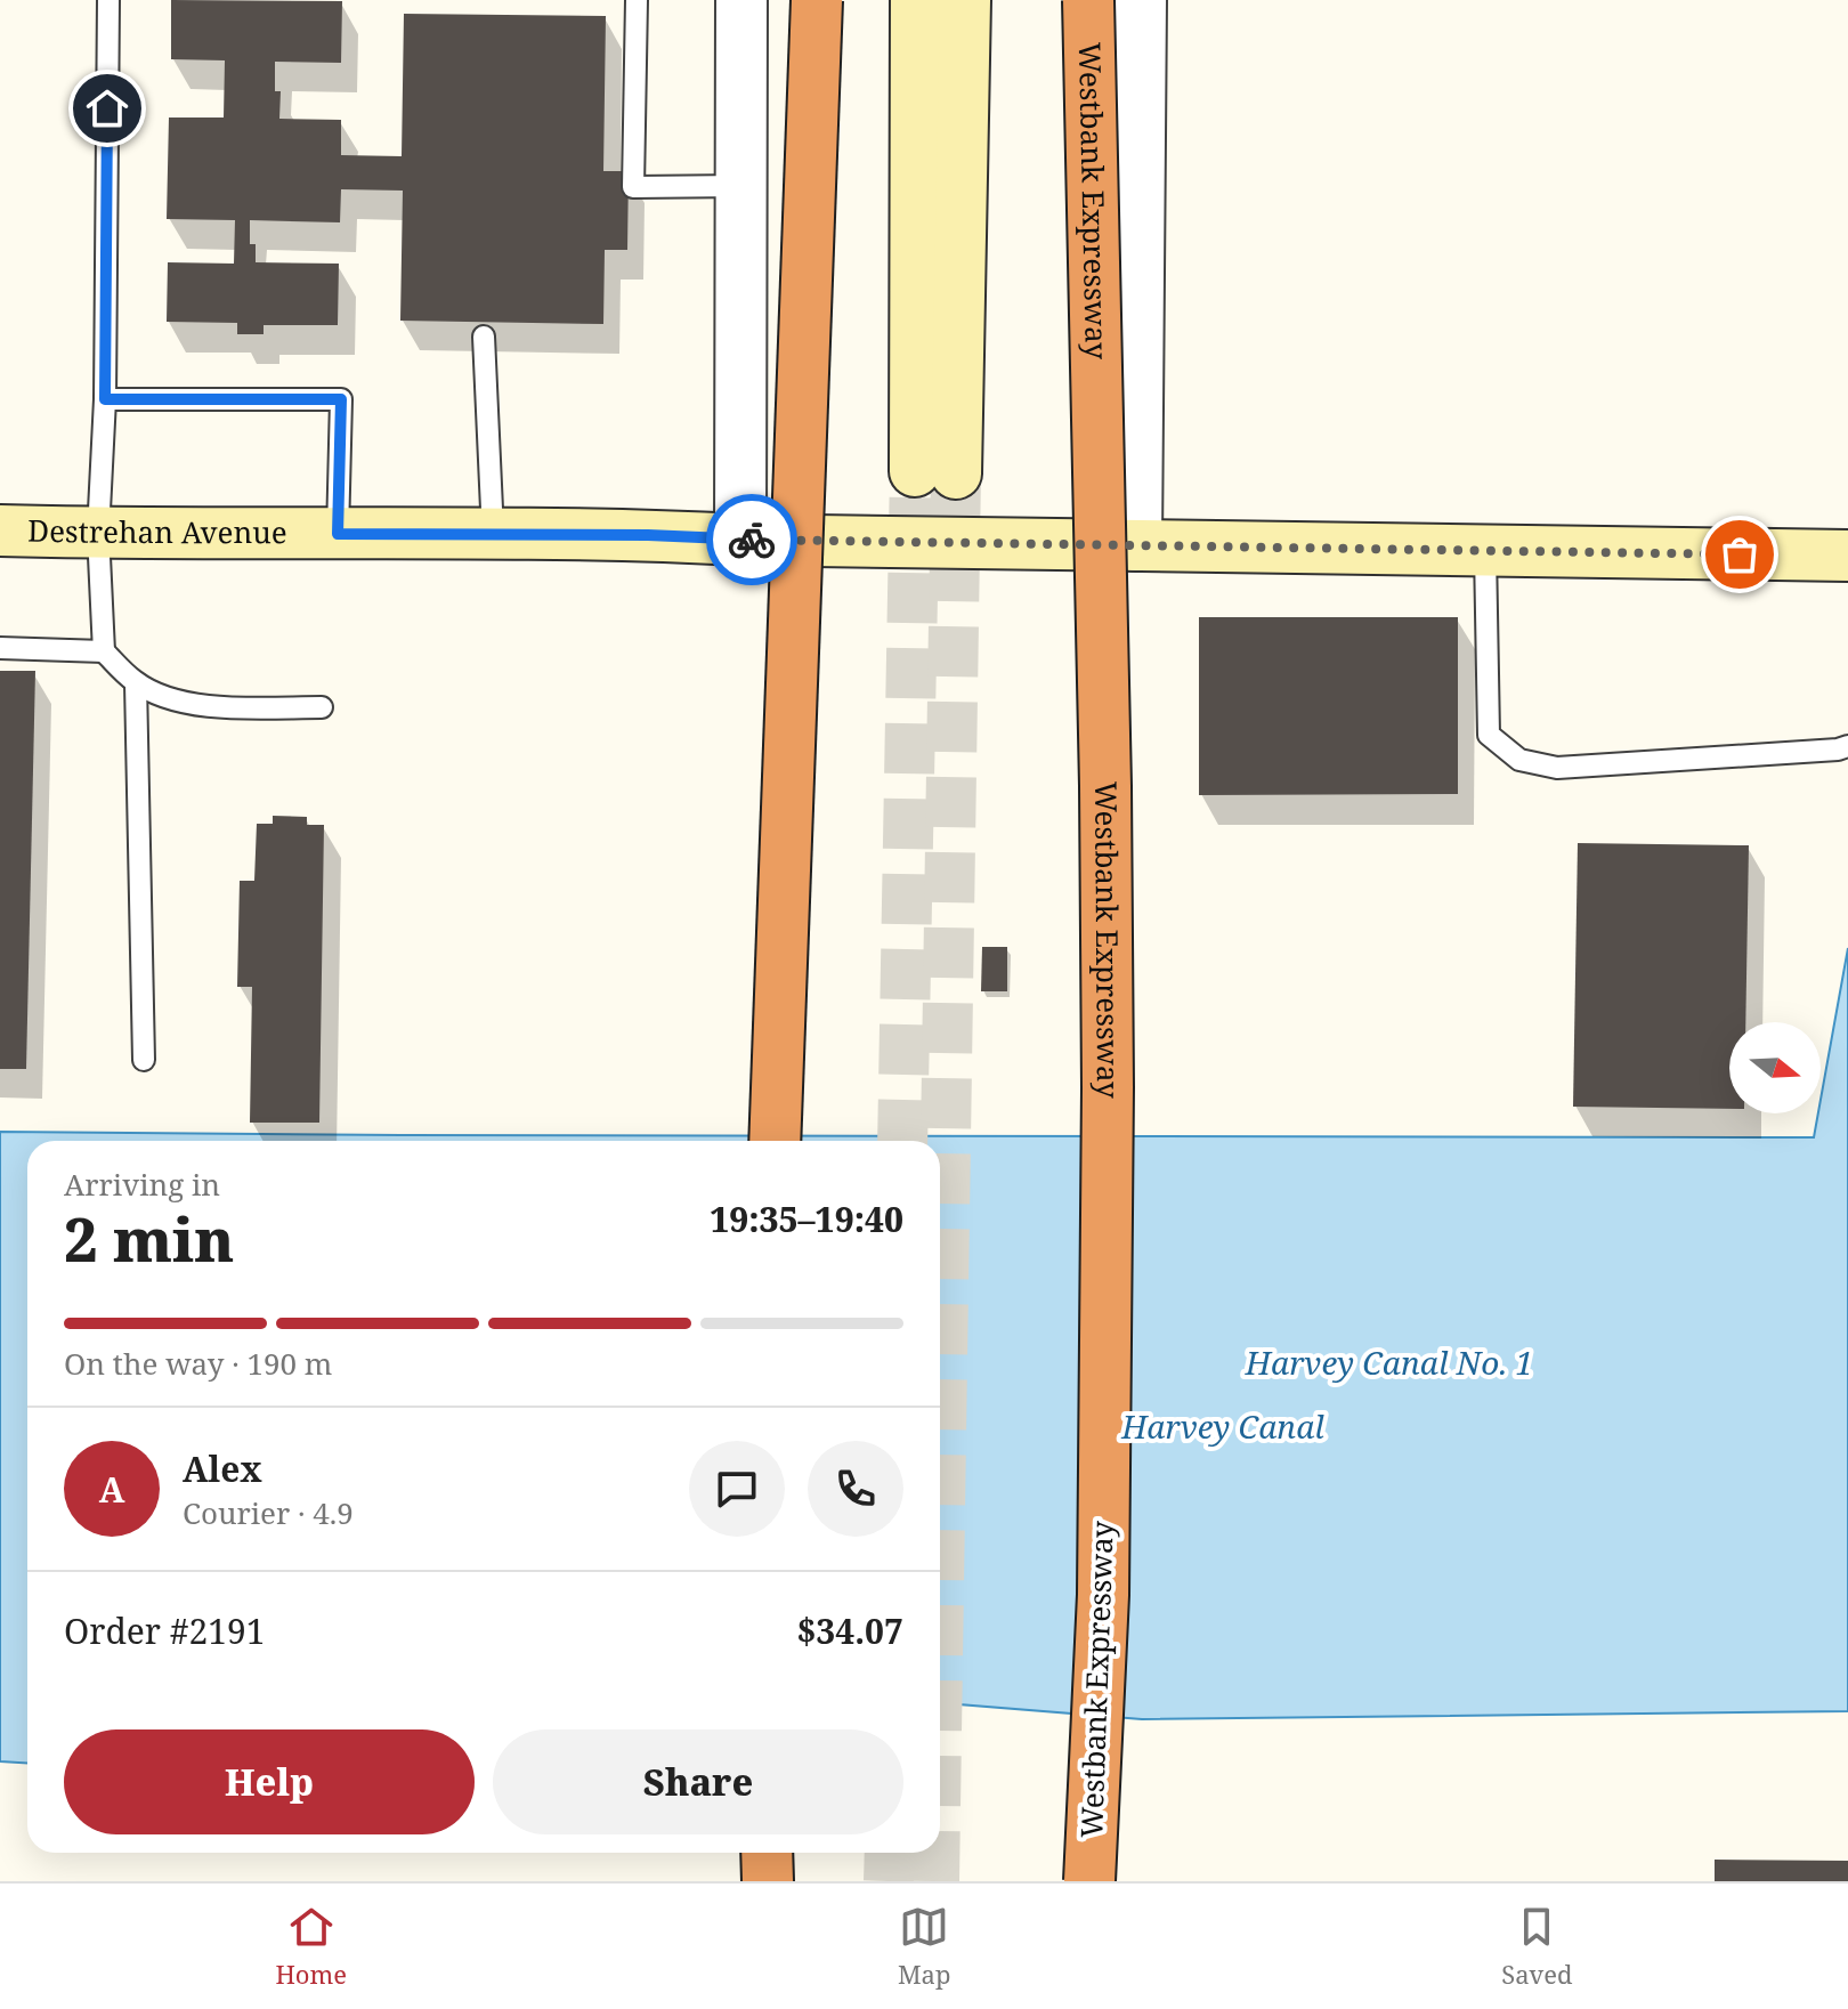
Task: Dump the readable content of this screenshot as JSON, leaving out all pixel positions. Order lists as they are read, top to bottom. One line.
{"streets":{"highway":["Westbank Expressway"],"main road":["Destrehan Avenue"]},"crossings":[["Westbank Expressway","Destrehan Avenue"]],"water":["Harvey Canal No. 1","Harvey Canal"],"north":"right","page":{"heading":["2 min","Arriving in","19:35–19:40"],"panel":["Alex","Courier · 4.9","Order #2191","$34.07"],"bar":"On the way · 190 m","round":"A","buttons":["Help","Share"],"tabs":["Home","Map","Saved"]}}
